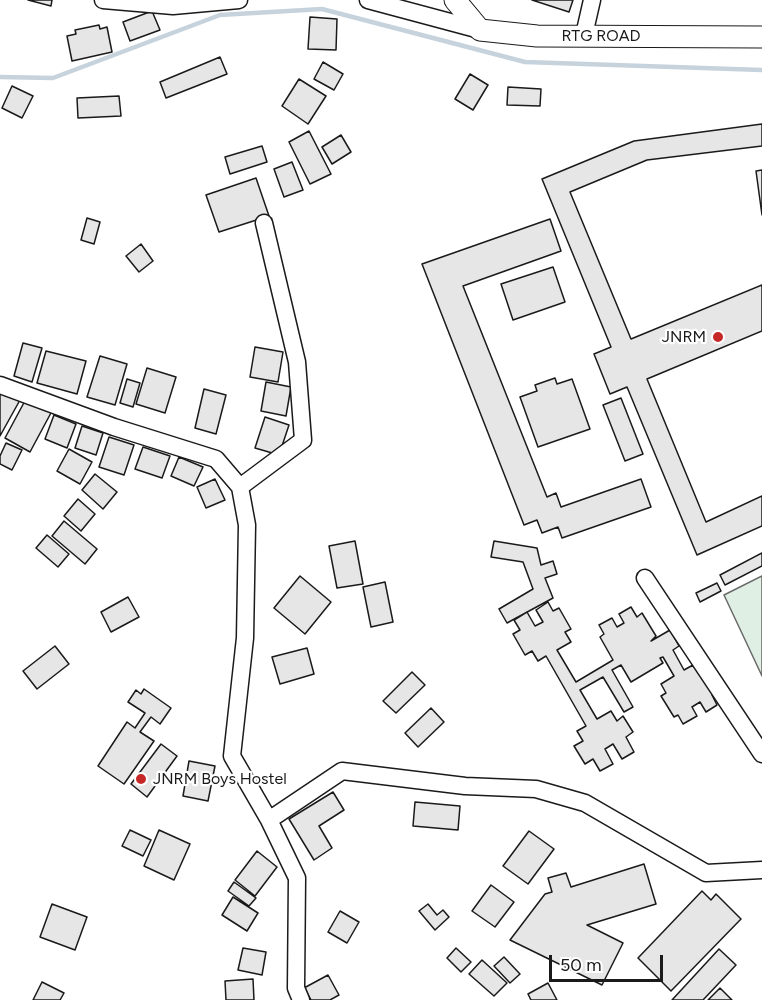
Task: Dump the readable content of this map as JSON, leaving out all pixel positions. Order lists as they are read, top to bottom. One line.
{"streets":{"main road":["RTG ROAD"]},"places":["JNRM","JNRM Boys Hostel"],"scale_bar":"50 m"}
